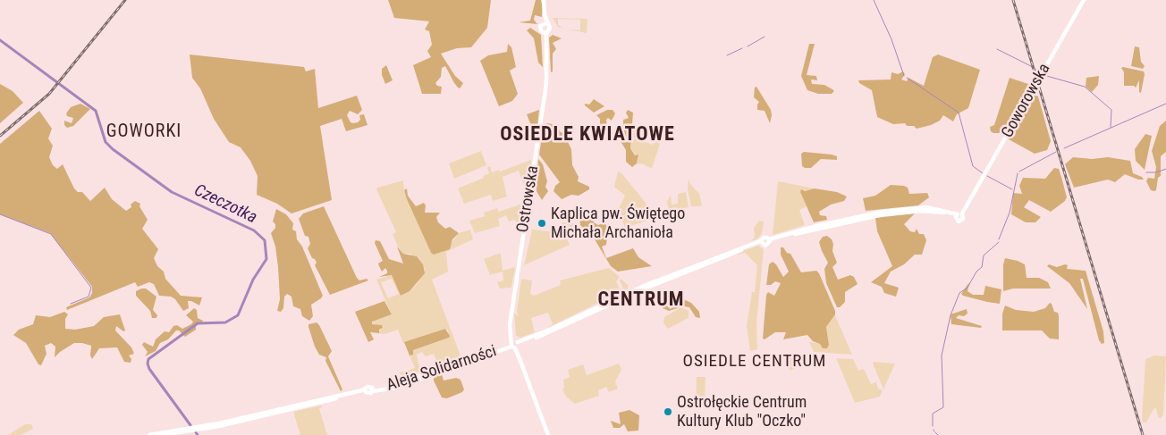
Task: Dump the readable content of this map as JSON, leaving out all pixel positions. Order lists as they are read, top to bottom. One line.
{"streets":{"main road":["Goworowska","Ostrowska","Aleja Solidarności"]},"crossings":[["Goworowska","Aleja Solidarności"],["Ostrowska","Aleja Solidarności"]],"districts":["GOWORKI","OSIEDLE KWIATOWE","CENTRUM","OSIEDLE CENTRUM"],"water":["Czeczotka"],"places":["Kaplica pw. Świętego Michała Archanioła","Ostrołęckie Centrum Kultury Klub \"Oczko\""]}
